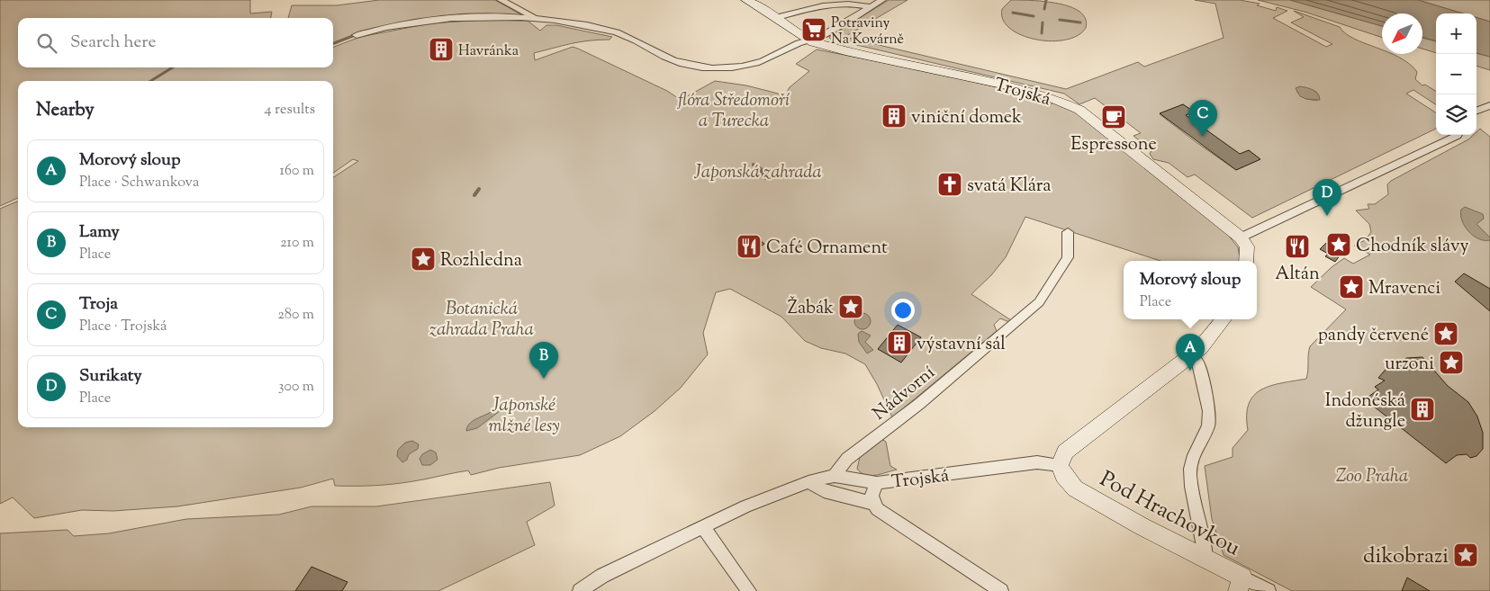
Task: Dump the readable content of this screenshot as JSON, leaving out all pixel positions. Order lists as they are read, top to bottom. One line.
{"streets":{"street":["Trojská","Nádvorní","Pod Hrachovkou"]},"crossings":[["Trojská","Nádvorní"],["Trojská","Pod Hrachovkou"]],"parks":["flóra Středomoří a Turecka","Japonská zahrada","Botanická zahrada Praha","Japonské mlžné lesy","Zoo Praha"],"places":{"supermarket":["Potraviny Na Kovárně"],"building":["Havránka","viniční domek","výstavní sál","Indonéská džungle"],"cafe":["Espressone"],"church":["svatá Klára"],"place":["Chodník slávy","Rozhledna","Mravenci","Žabák","pandy červené","urzoni","dikobrazi"],"restaurant":["Café Ornament","Altán"]},"north":"bottom left","page":{"map_buttons":["+","−"],"search":"Search here","heading":["Nearby","4 results"],"pins":["C","D","A","B"],"list":[{"mark":"A","name":"Morový sloup","note":"Place · Schwankova","value":"160 m"},{"mark":"B","name":"Lamy","note":"Place","value":"210 m"},{"mark":"C","name":"Troja","note":"Place · Trojská","value":"280 m"},{"mark":"D","name":"Surikaty","note":"Place","value":"300 m"}],"popup":["Morový sloup","Place"]}}
